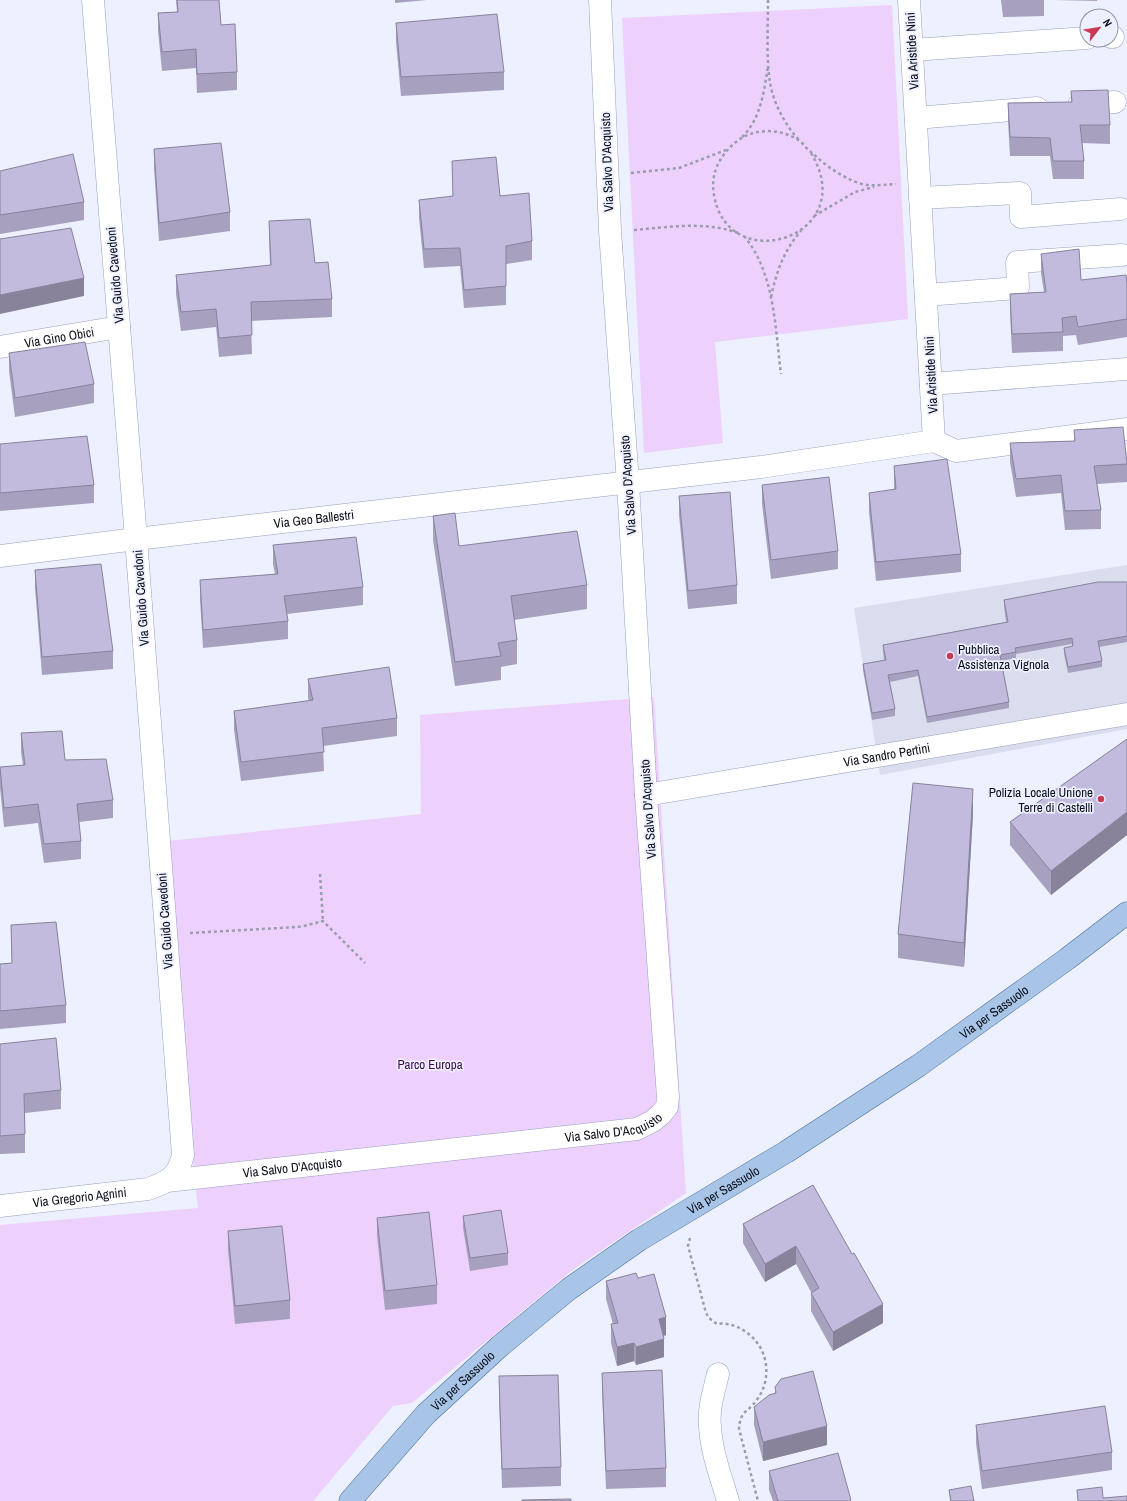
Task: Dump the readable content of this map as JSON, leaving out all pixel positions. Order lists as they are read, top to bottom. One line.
{"streets":{"main road":["Via per Sassuolo"],"street":["Via Aristide Nini","Via Salvo D'Acquisto","Via Guido Cavedoni","Via Gino Obici","Via Geo Ballestri","Via Sandro Pertini","Via Gregorio Agnini"]},"crossings":[["Via Salvo D'Acquisto","Via Guido Cavedoni"],["Via Salvo D'Acquisto","Via Geo Ballestri"],["Via Salvo D'Acquisto","Via Sandro Pertini"],["Via Salvo D'Acquisto","Via Gregorio Agnini"],["Via Guido Cavedoni","Via Gino Obici"],["Via Guido Cavedoni","Via Geo Ballestri"],["Via Guido Cavedoni","Via Gregorio Agnini"]],"parks":["Parco Europa"],"places":["Pubblica Assistenza Vignola","Polizia Locale Unione Terre di Castelli"],"north":"top right"}
